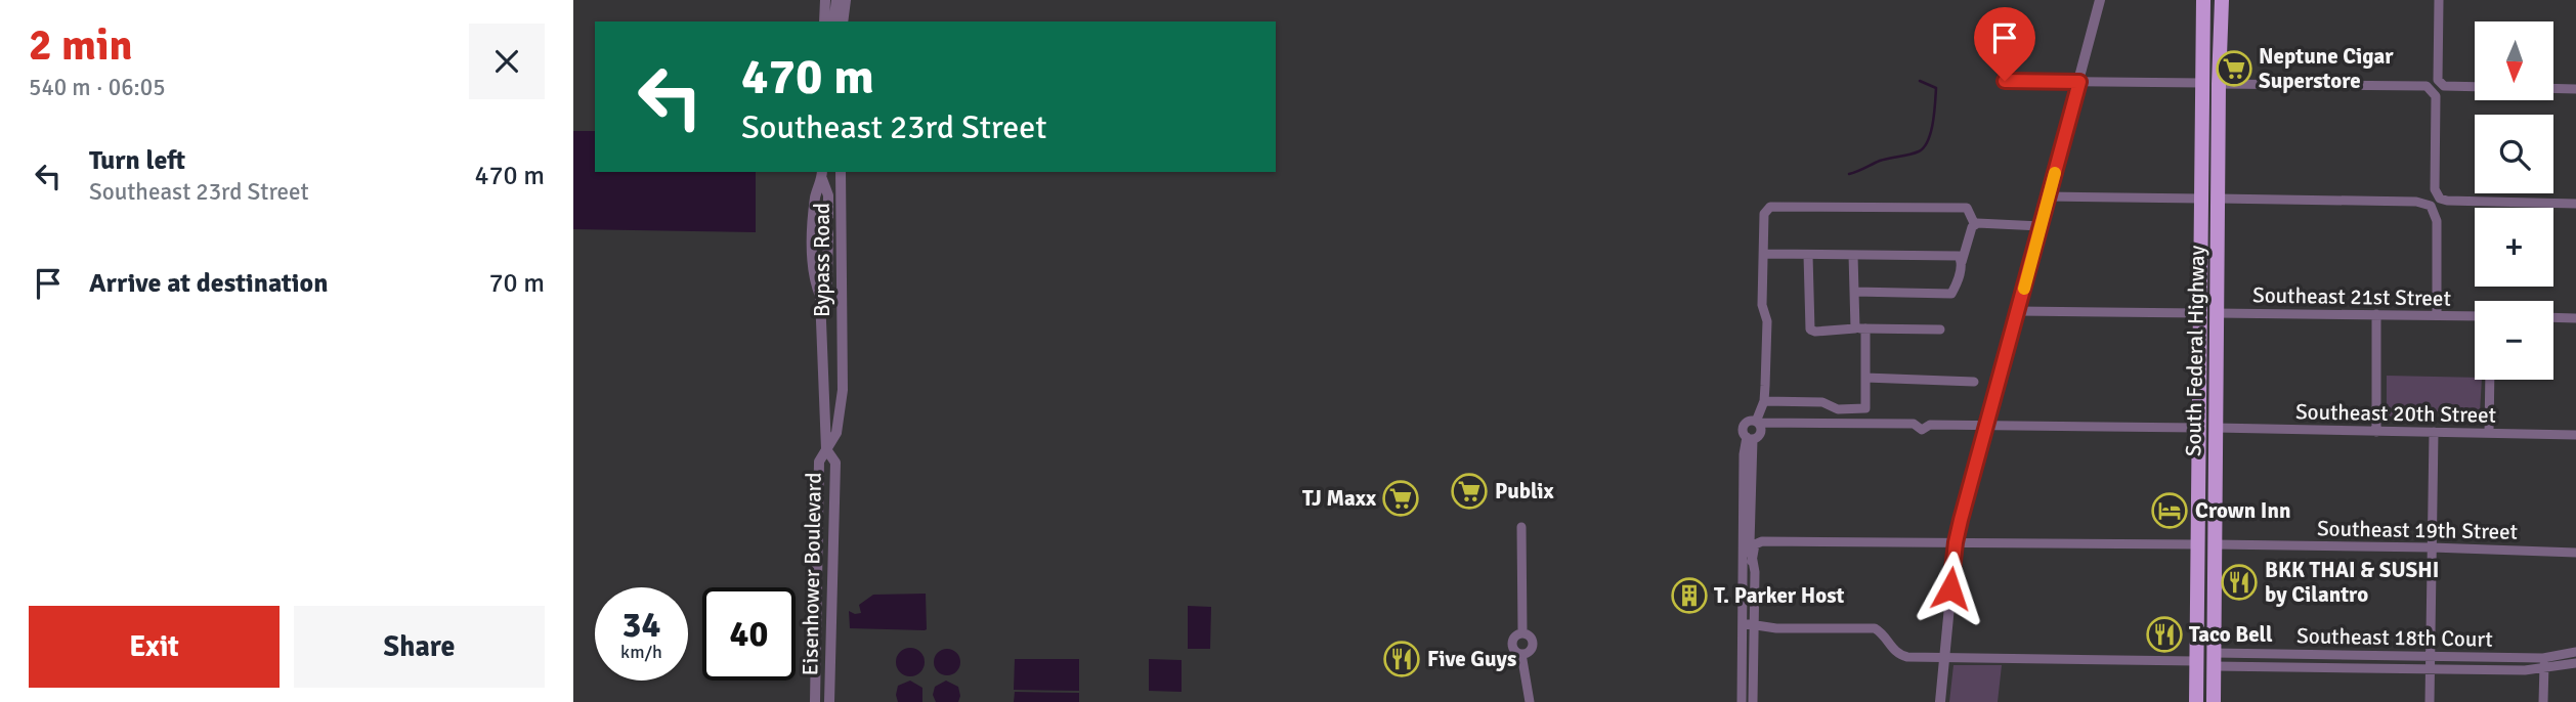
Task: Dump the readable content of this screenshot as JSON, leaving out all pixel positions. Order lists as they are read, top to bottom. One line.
{"streets":{"main road":["South Federal Highway"],"street":["Bypass Road","Southeast 21st Street","Southeast 20th Street","Southeast 19th Street","Eisenhower Boulevard","Southeast 18th Court"]},"crossings":[["Bypass Road","Eisenhower Boulevard"],["Southeast 21st Street","South Federal Highway"],["South Federal Highway","Southeast 20th Street"],["South Federal Highway","Southeast 19th Street"],["South Federal Highway","Southeast 18th Court"]],"places":{"supermarket":["Neptune Cigar Superstore","Publix","TJ Maxx"],"hotel":["Crown Inn"],"restaurant":["BKK THAI & SUSHI by Cilantro","Taco Bell","Five Guys"],"building":["T. Parker Host"]},"north":"bottom","page":{"heading":["2 min","540 m · 06:05"],"map_buttons":["+","−"],"turn":["470 m","Southeast 23rd Street"],"list":[{"name":"Turn left","note":"Southeast 23rd Street","value":"470 m"},{"name":"Arrive at destination","value":"70 m"}],"speed":"34 km/h","limit":"40","buttons":["Exit","Share"]}}
